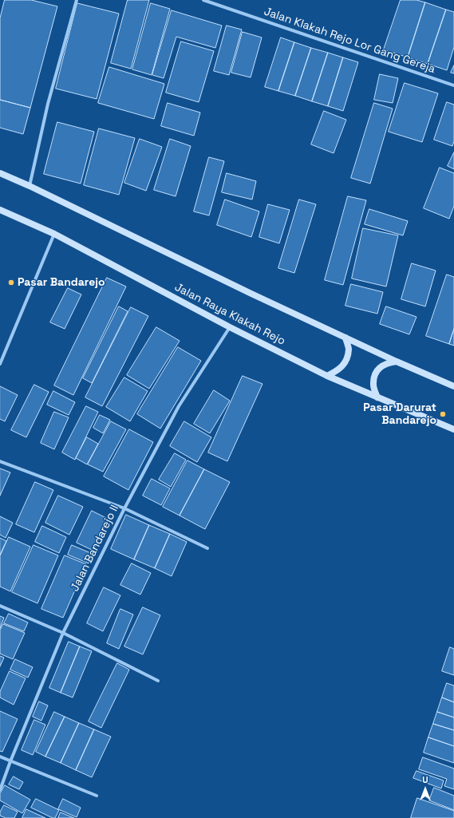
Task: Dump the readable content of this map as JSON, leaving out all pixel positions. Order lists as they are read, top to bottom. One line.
{"streets":{"main road":["Jalan Raya Klakah Rejo"],"street":["Jalan Klakah Rejo Lor Gang Gereja","Jalan Bandarejo II"]},"crossings":[["Jalan Raya Klakah Rejo","Jalan Bandarejo II"]],"places":["Pasar Bandarejo","Pasar Darurat Bandarejo"],"north":"top"}
